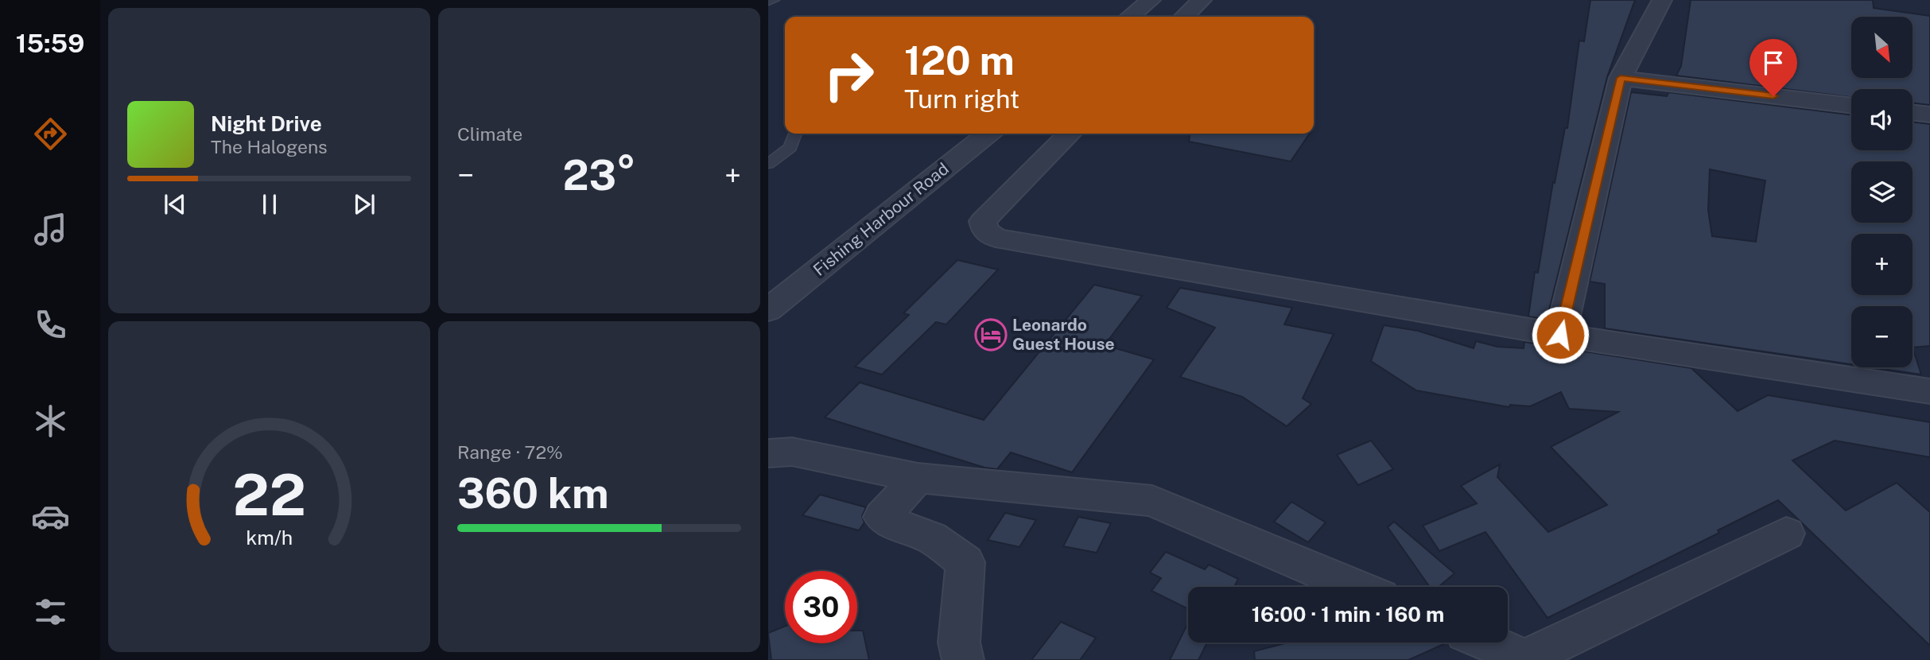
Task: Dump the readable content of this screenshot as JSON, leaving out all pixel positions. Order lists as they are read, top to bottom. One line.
{"streets":{"street":["Fishing Harbour Road"]},"places":{"hotel":["Leonardo Guest House"]},"north":"bottom right","page":{"tabs":"15:59","tile":["Climate",["Range · 72%","360 km"]],"map_buttons":["+","−"],"turn":["120 m","Turn right"],"song":["Night Drive","The Halogens"],"heat":["−","23°","+"],"limit":"30","trip":"16:00 · 1 min · 160 m","gauge":["22","km/h"]}}
